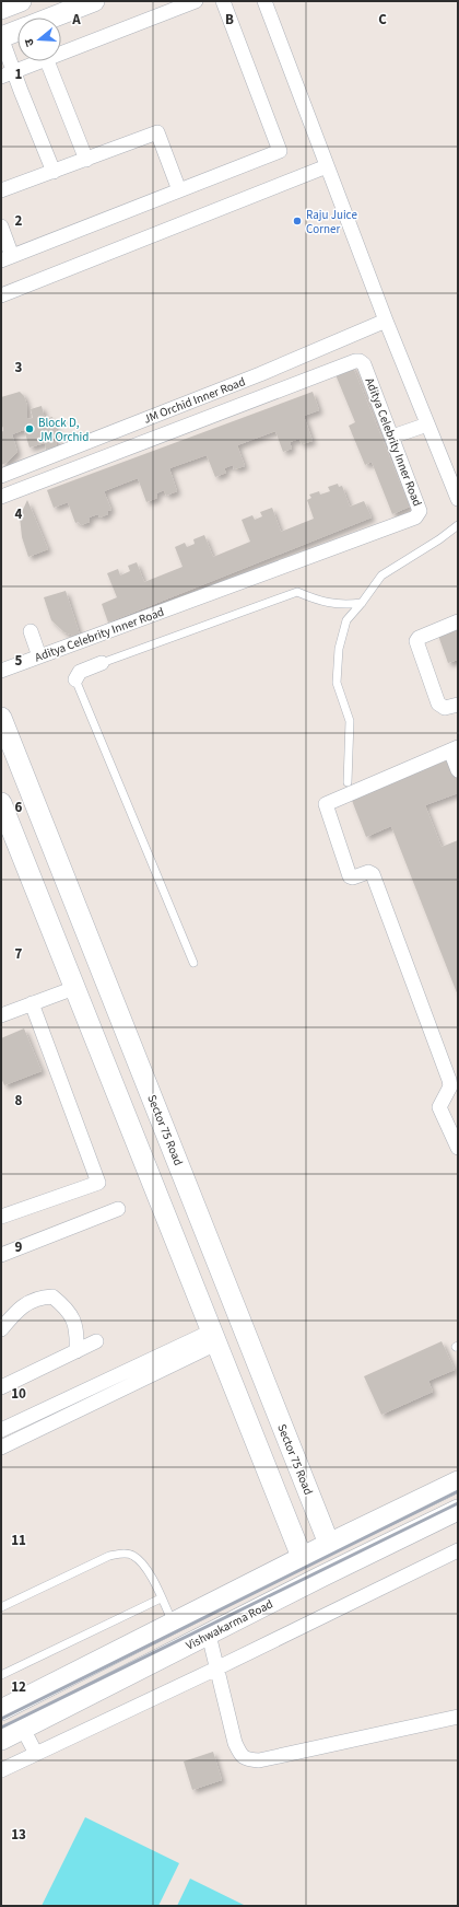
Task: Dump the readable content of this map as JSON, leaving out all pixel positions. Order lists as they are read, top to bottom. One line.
{"streets":{"street":["JM Orchid Inner Road","Aditya Celebrity Inner Road","Sector 75 Road","Vishwakarma Road"]},"places":["Raju Juice Corner","Block D, JM Orchid"],"north":"left","grid":{"columns":["A","B","C"],"rows":["1","2","3","4","5","6","7","8","9","10","11","12","13"]}}
